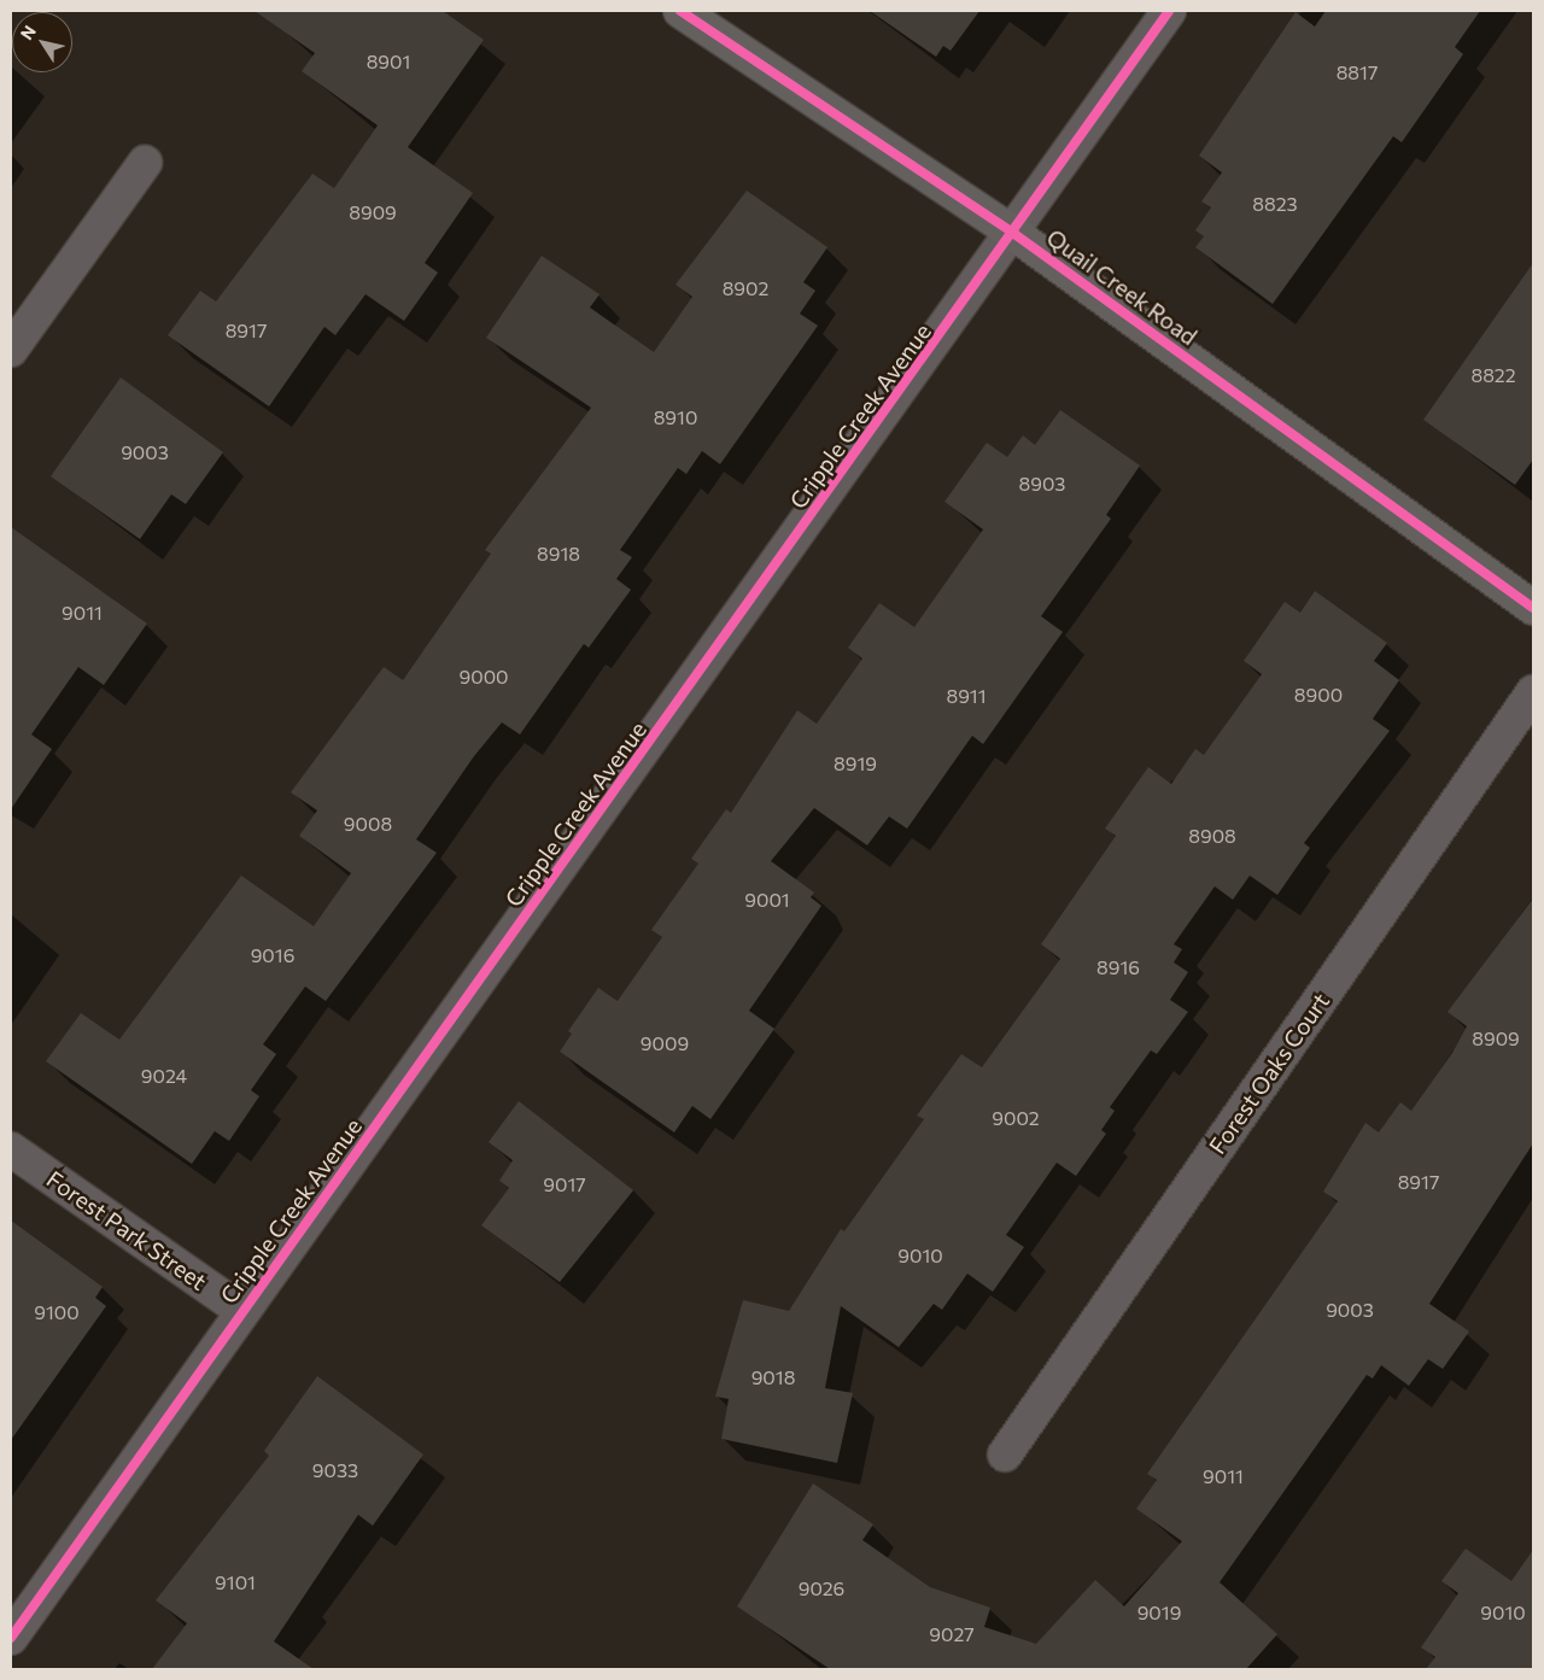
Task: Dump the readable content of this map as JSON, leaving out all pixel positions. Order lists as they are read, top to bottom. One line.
{"streets":{"street":["Quail Creek Road","Cripple Creek Avenue","Forest Oaks Court","Forest Park Street"]},"crossings":[["Quail Creek Road","Cripple Creek Avenue"],["Cripple Creek Avenue","Forest Park Street"]],"house_numbers":["8901","8817","8823","8909","8902","8917","8822","8910","9003","8903","8918","9011","9000","8900","8911","8919","9008","8908","9001","9016","8916","8909","9009","9024","9002","8917","9017","9010","9003","9100","9018","9033","9011","9101","9026","9019","9010","9027"],"north":"top left"}
